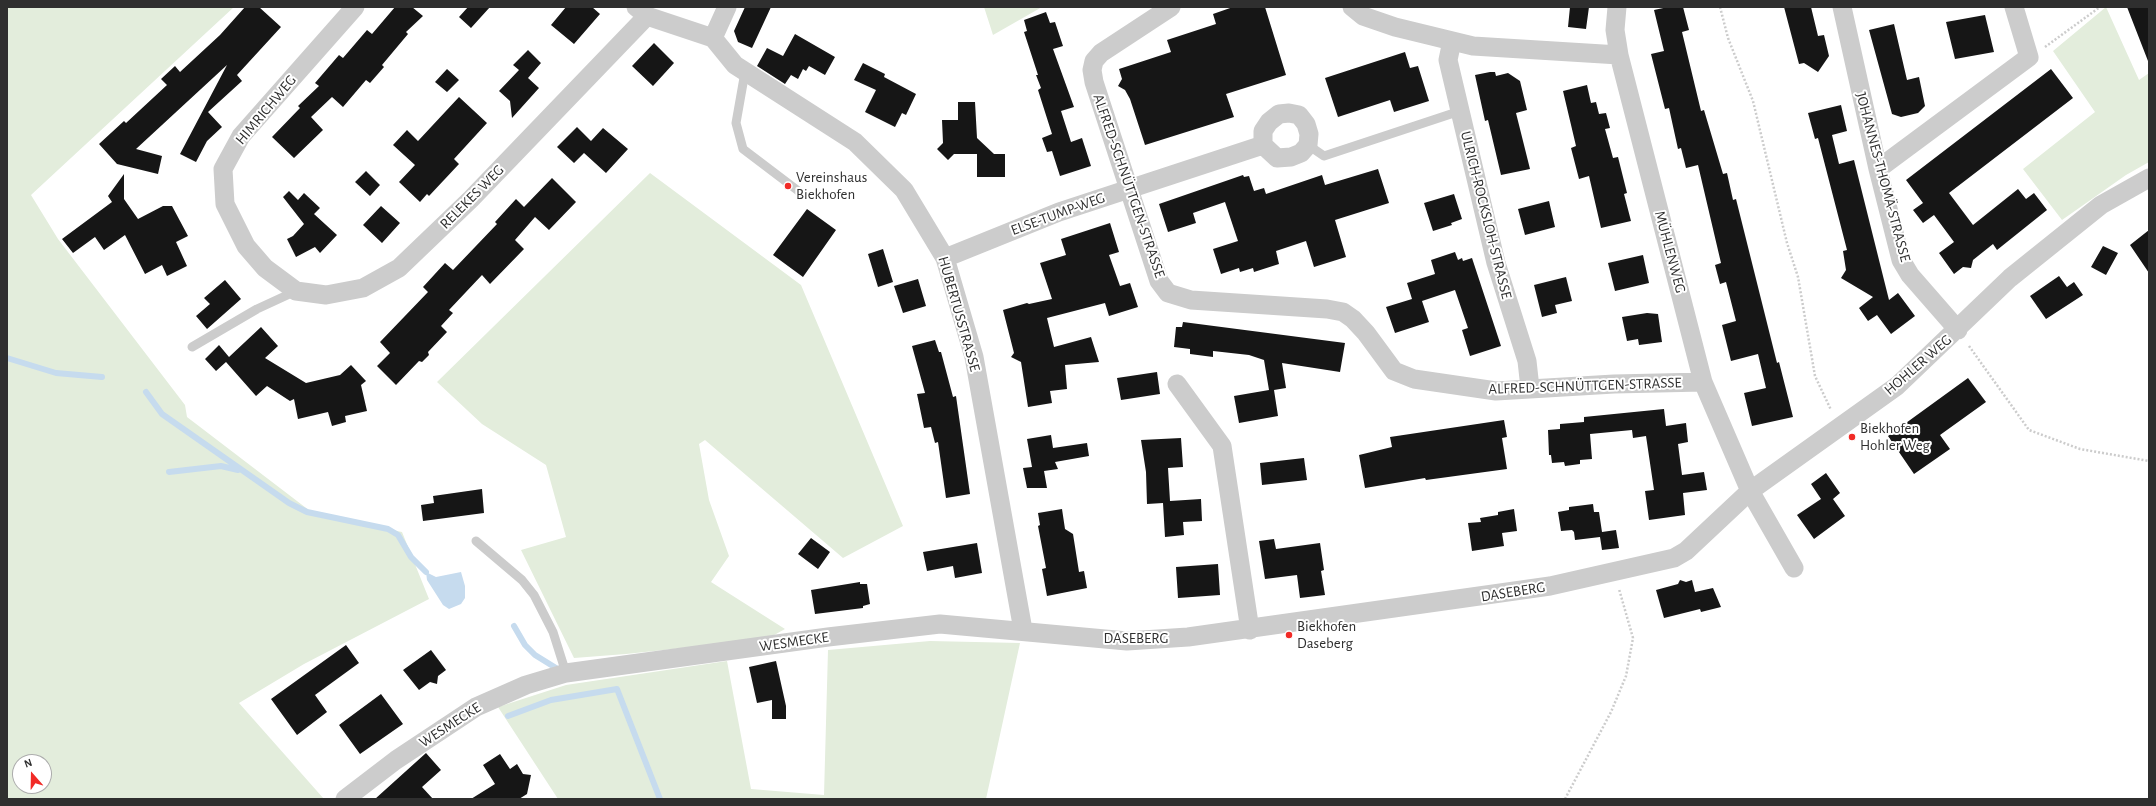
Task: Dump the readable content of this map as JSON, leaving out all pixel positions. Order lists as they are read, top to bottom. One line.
{"streets":{"street":["HIMRICHWEG","JOHANNES-THOMÄ-STRASSE","ALFRED-SCHNÜTTGEN-STRASSE","RELEKES WEG","ELSE-TUMP-WEG","ULRICH-ROCKSLOH-STRASSE","MÜHLENWEG","HUBERTUSSTRASSE","HOHLER WEG","DASEBERG","WESMECKE"]},"crossings":[["HIMRICHWEG","RELEKES WEG"],["JOHANNES-THOMÄ-STRASSE","HOHLER WEG"],["ALFRED-SCHNÜTTGEN-STRASSE","ELSE-TUMP-WEG"],["ALFRED-SCHNÜTTGEN-STRASSE","ULRICH-ROCKSLOH-STRASSE"],["ALFRED-SCHNÜTTGEN-STRASSE","MÜHLENWEG"],["ELSE-TUMP-WEG","HUBERTUSSTRASSE"],["MÜHLENWEG","HOHLER WEG"],["MÜHLENWEG","DASEBERG"],["HUBERTUSSTRASSE","DASEBERG"],["HUBERTUSSTRASSE","WESMECKE"],["HOHLER WEG","DASEBERG"],["DASEBERG","WESMECKE"]],"places":["Vereinshaus Biekhofen","Biekhofen Hohler Weg","Biekhofen Daseberg"],"north":"top"}
